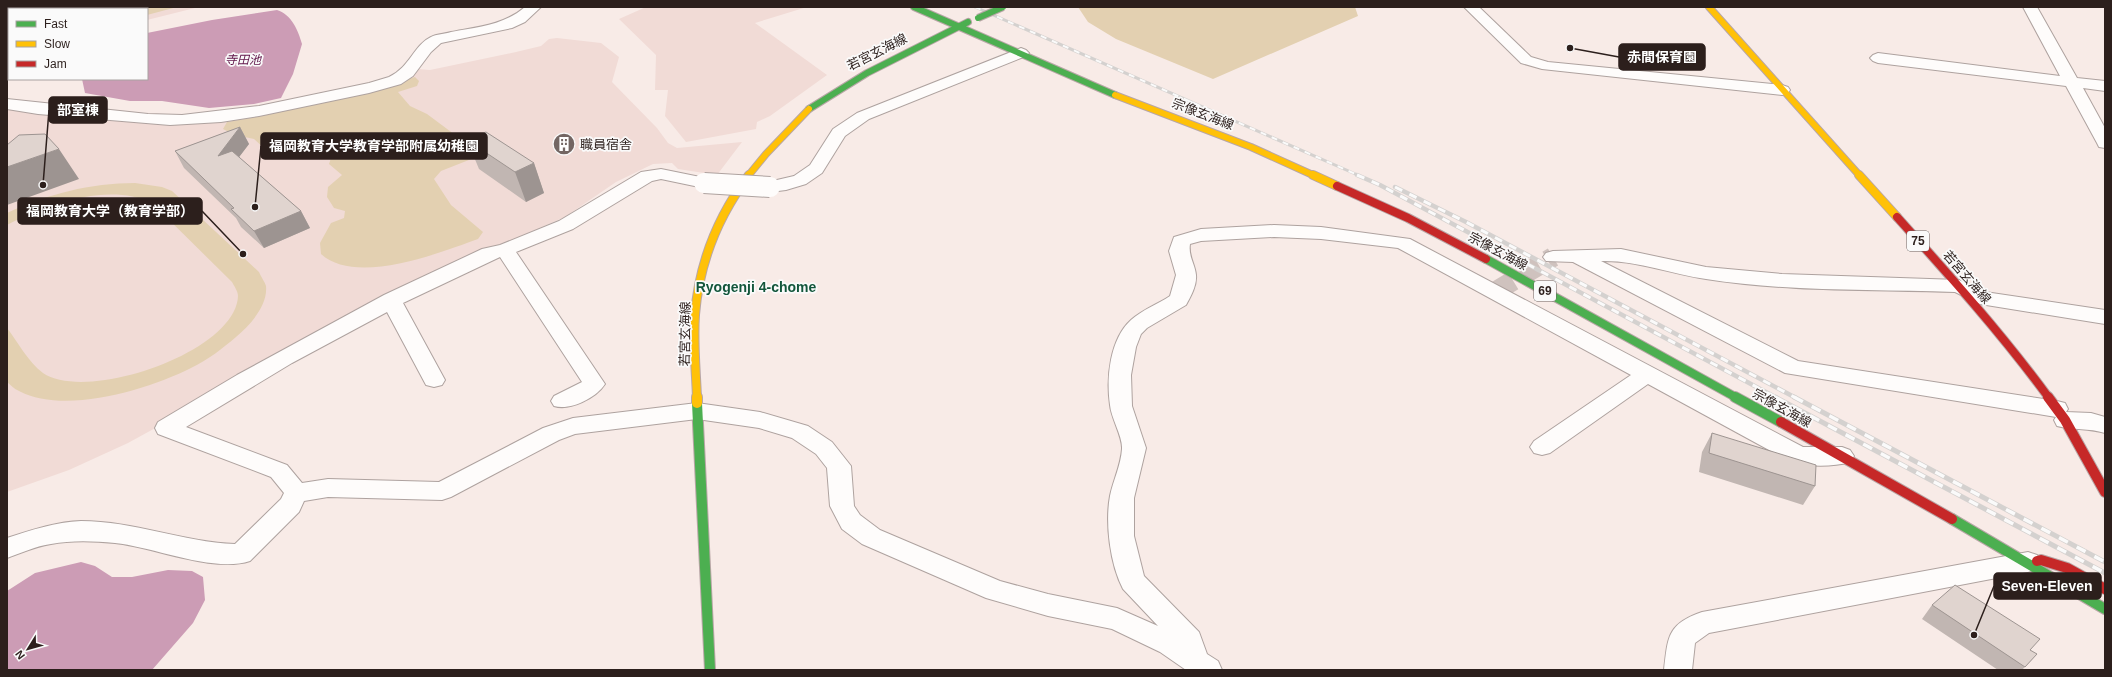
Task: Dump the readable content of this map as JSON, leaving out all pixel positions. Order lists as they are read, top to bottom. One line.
{"streets":{"main road":["若宮玄海線","宗像玄海線","75","69"]},"crossings":[["若宮玄海線","宗像玄海線"]],"districts":["Ryogenji 4-chome"],"water":["寺田池"],"places":{"other":["赤間保育園","部室棟","福岡教育大学教育学部附属幼稚園","福岡教育大学（教育学部）","Seven-Eleven"],"building":["職員宿舎"]},"legend":["Fast","Slow","Jam"],"north":"bottom left"}
